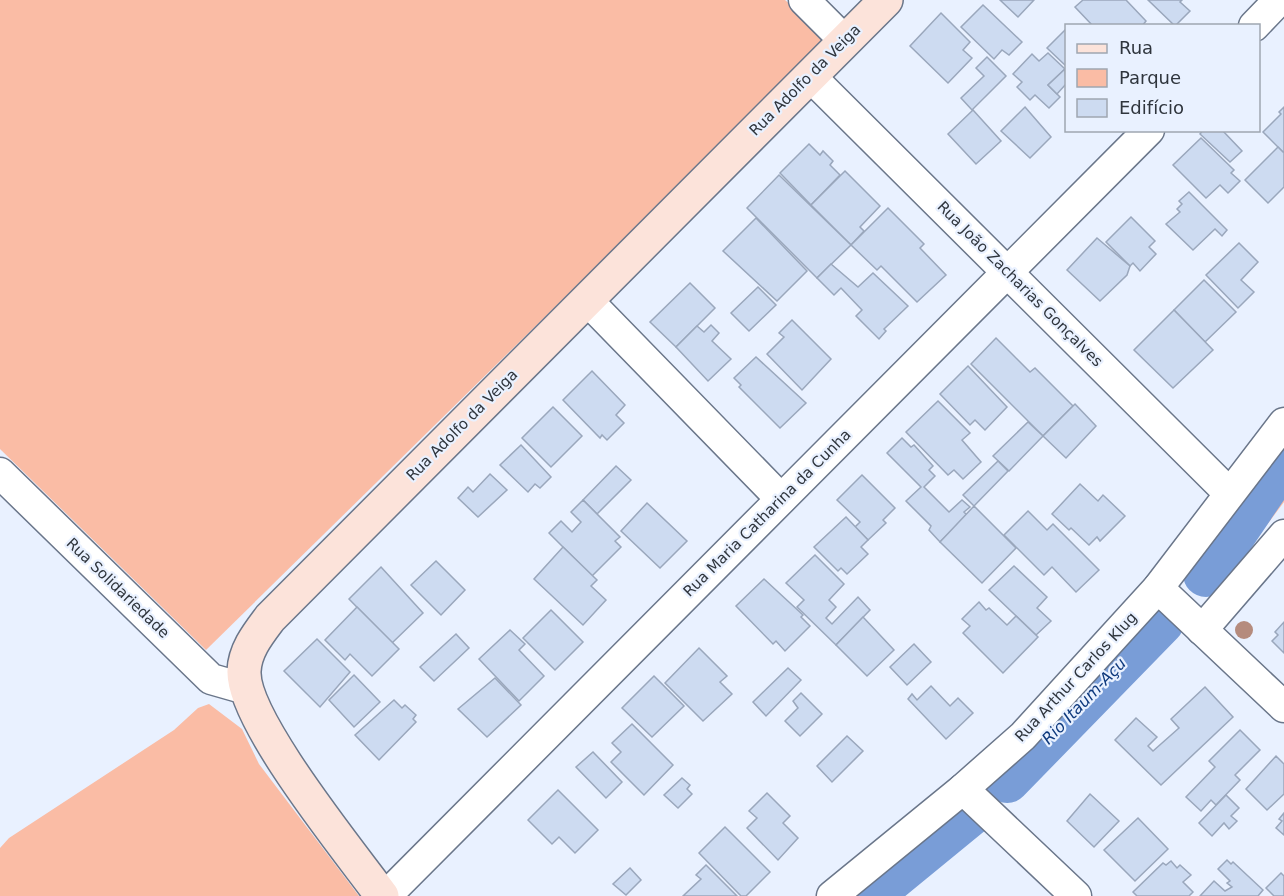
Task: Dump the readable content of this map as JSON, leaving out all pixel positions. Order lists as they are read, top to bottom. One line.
{"streets":{"street":["Rua Adolfo da Veiga","Rua João Zacharias Gonçalves","Rua Maria Catharina da Cunha","Rua Solidariedade","Rua Arthur Carlos Klug"]},"crossings":[["Rua Adolfo da Veiga","Rua João Zacharias Gonçalves"],["Rua Adolfo da Veiga","Rua Maria Catharina da Cunha"],["Rua Adolfo da Veiga","Rua Solidariedade"],["Rua João Zacharias Gonçalves","Rua Maria Catharina da Cunha"],["Rua João Zacharias Gonçalves","Rua Arthur Carlos Klug"]],"water":["Rio Itaum-Açu"],"legend":["Rua","Parque","Edifício"]}
